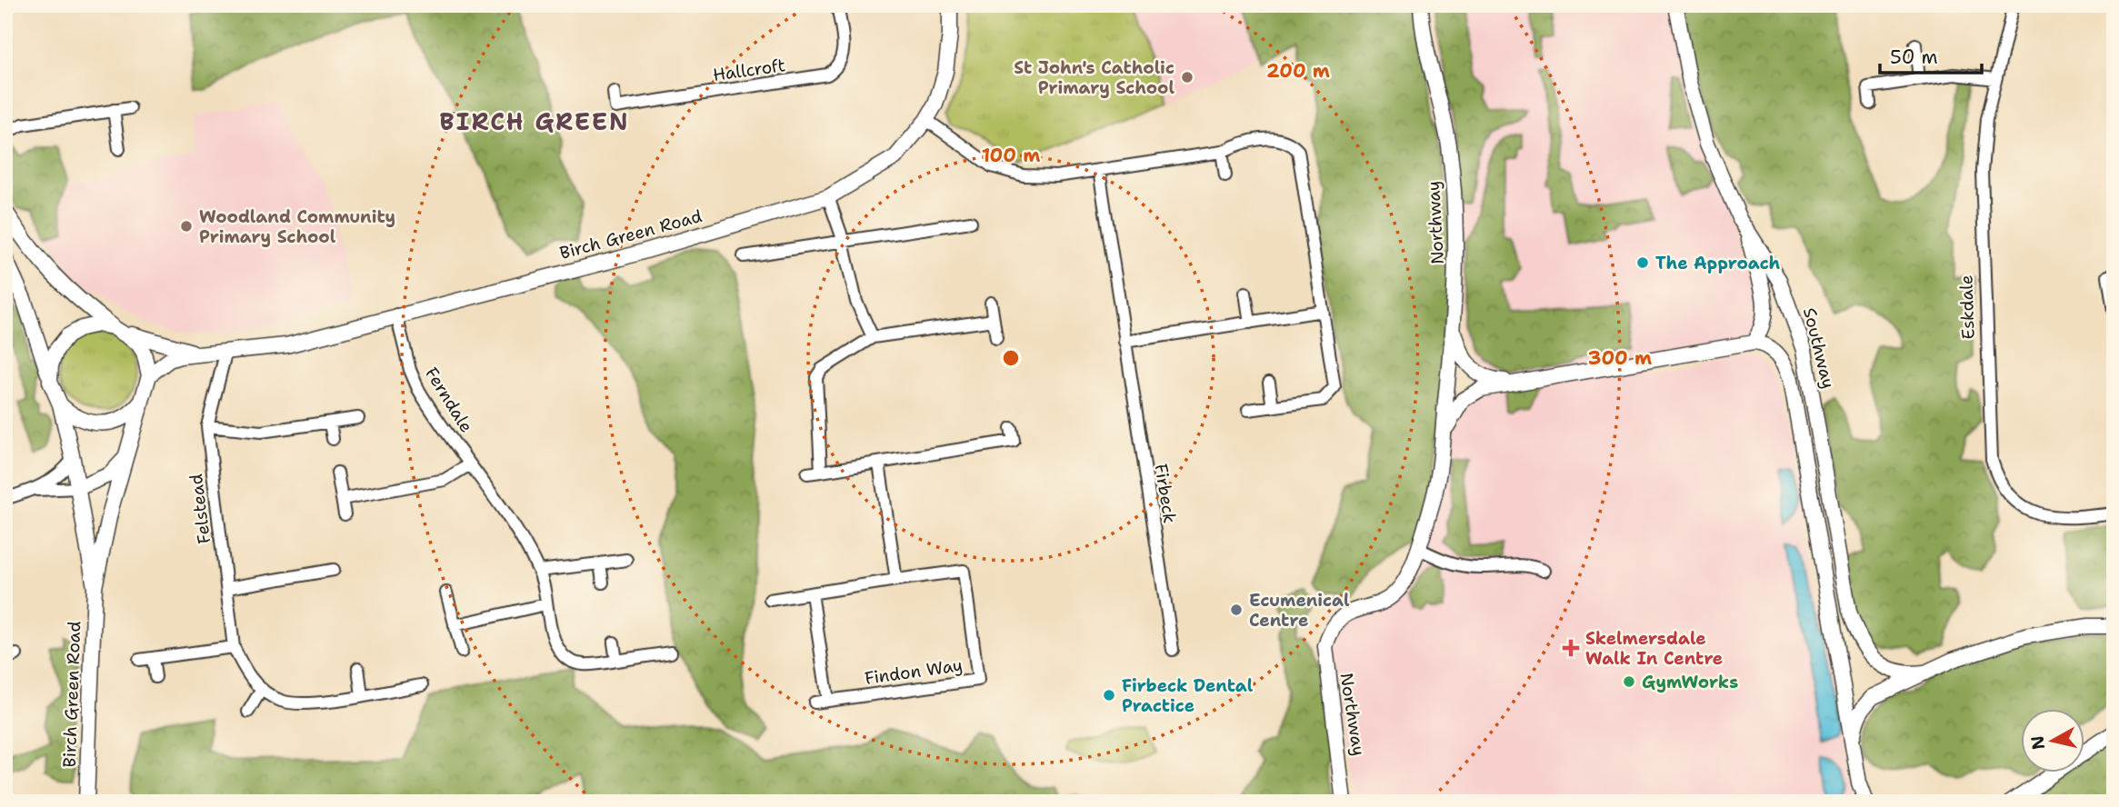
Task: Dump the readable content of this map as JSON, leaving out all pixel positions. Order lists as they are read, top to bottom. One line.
{"streets":{"street":["Hallcroft","Northway","Birch Green Road","Eskdale","Southway","Ferndale","Firbeck","Felstead","Findon Way"]},"crossings":[["Northway","Southway"],["Birch Green Road","Ferndale"],["Birch Green Road","Felstead"]],"districts":["BIRCH GREEN"],"places":{"other":["St John's Catholic Primary School","Woodland Community Primary School","The Approach","Ecumenical Centre","GymWorks","Firbeck Dental Practice"],"health":["Skelmersdale Walk In Centre"]},"scale_bar":"50 m","north":"left","rings":["200 m","100 m","300 m"]}
